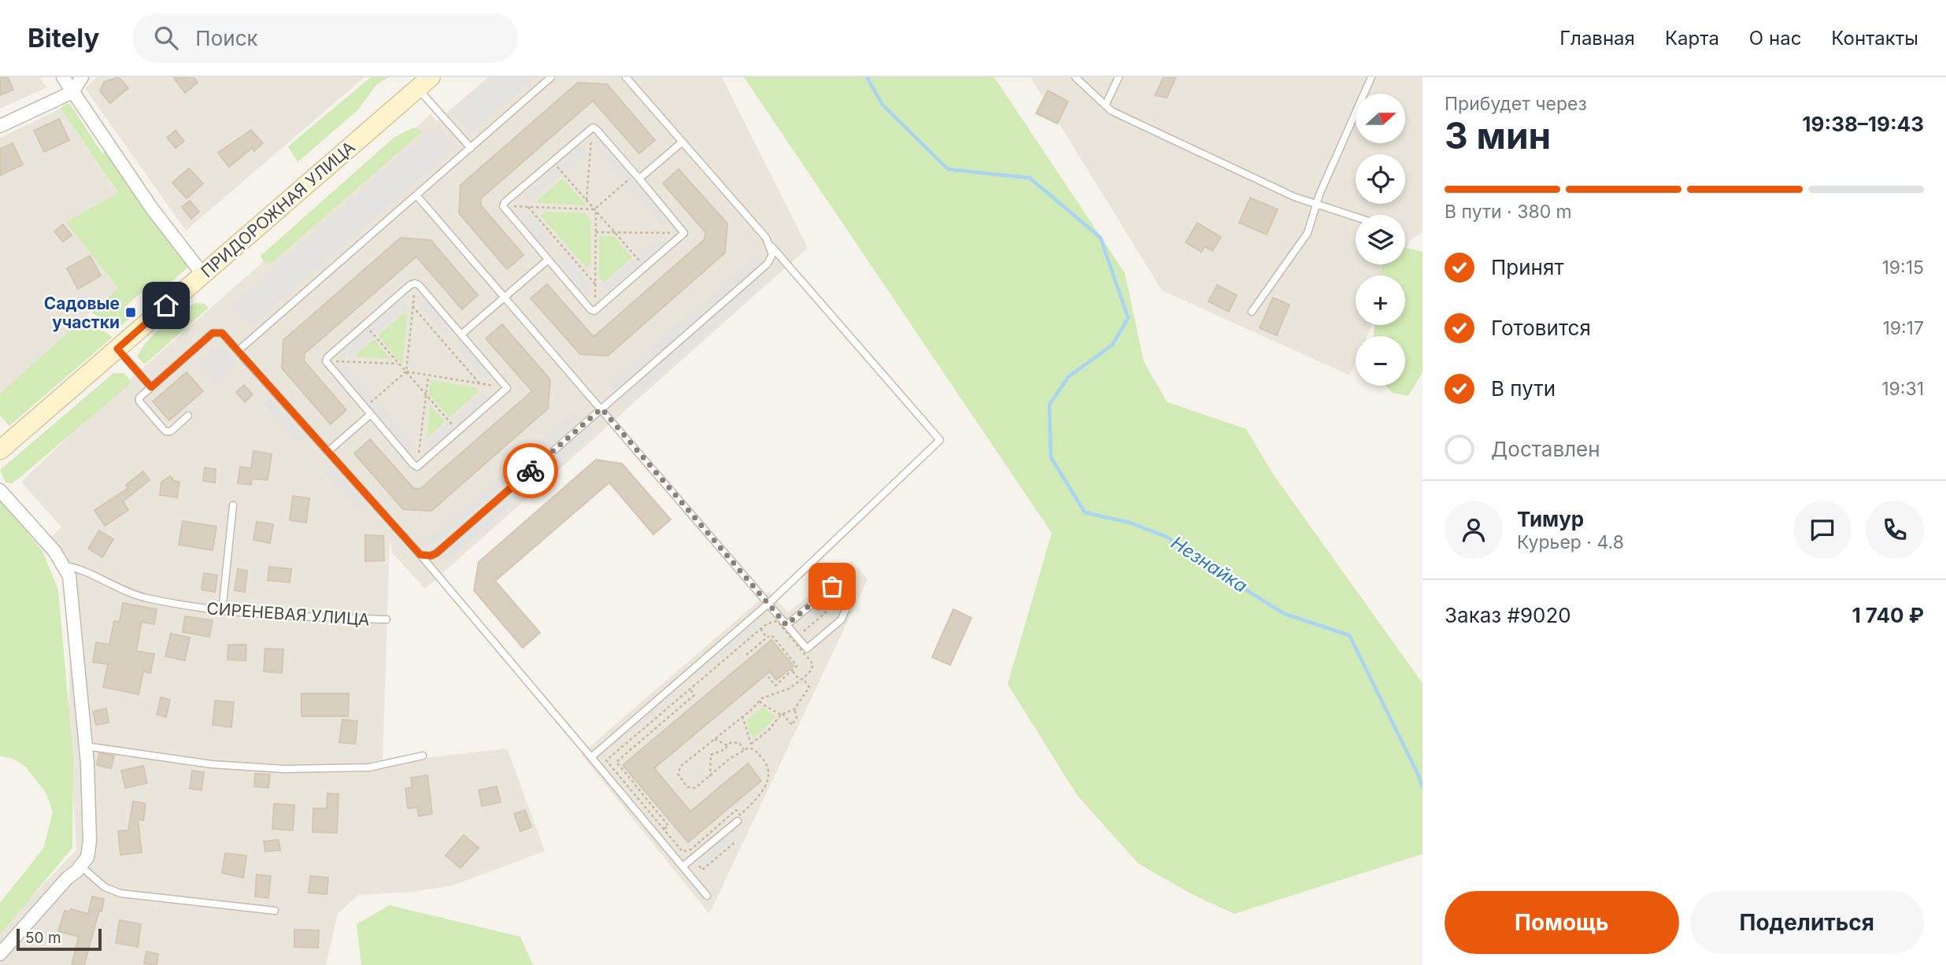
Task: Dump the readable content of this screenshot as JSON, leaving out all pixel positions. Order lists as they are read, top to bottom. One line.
{"streets":{"main road":["ПРИДОРОЖНАЯ УЛИЦА"],"street":["СИРЕНЕВАЯ УЛИЦА"]},"water":["Незнайка"],"places":{"transit":["Садовые участки"]},"scale_bar":"50 m","north":"right","page":{"header":"Bitely","search":"Поиск","nav":["Главная","Карта","О нас","Контакты"],"heading":["3 мин","Прибудет через","19:38–19:43"],"panel":["Тимур","Курьер · 4.8","Заказ #9020","1 740 ₽"],"map_buttons":["+","−"],"bar":"В пути · 380 m","list":[["Принят","19:15"],["Готовится","19:17"],["В пути","19:31"],"Доставлен"],"buttons":["Помощь","Поделиться"],"scale":"50 m"}}
